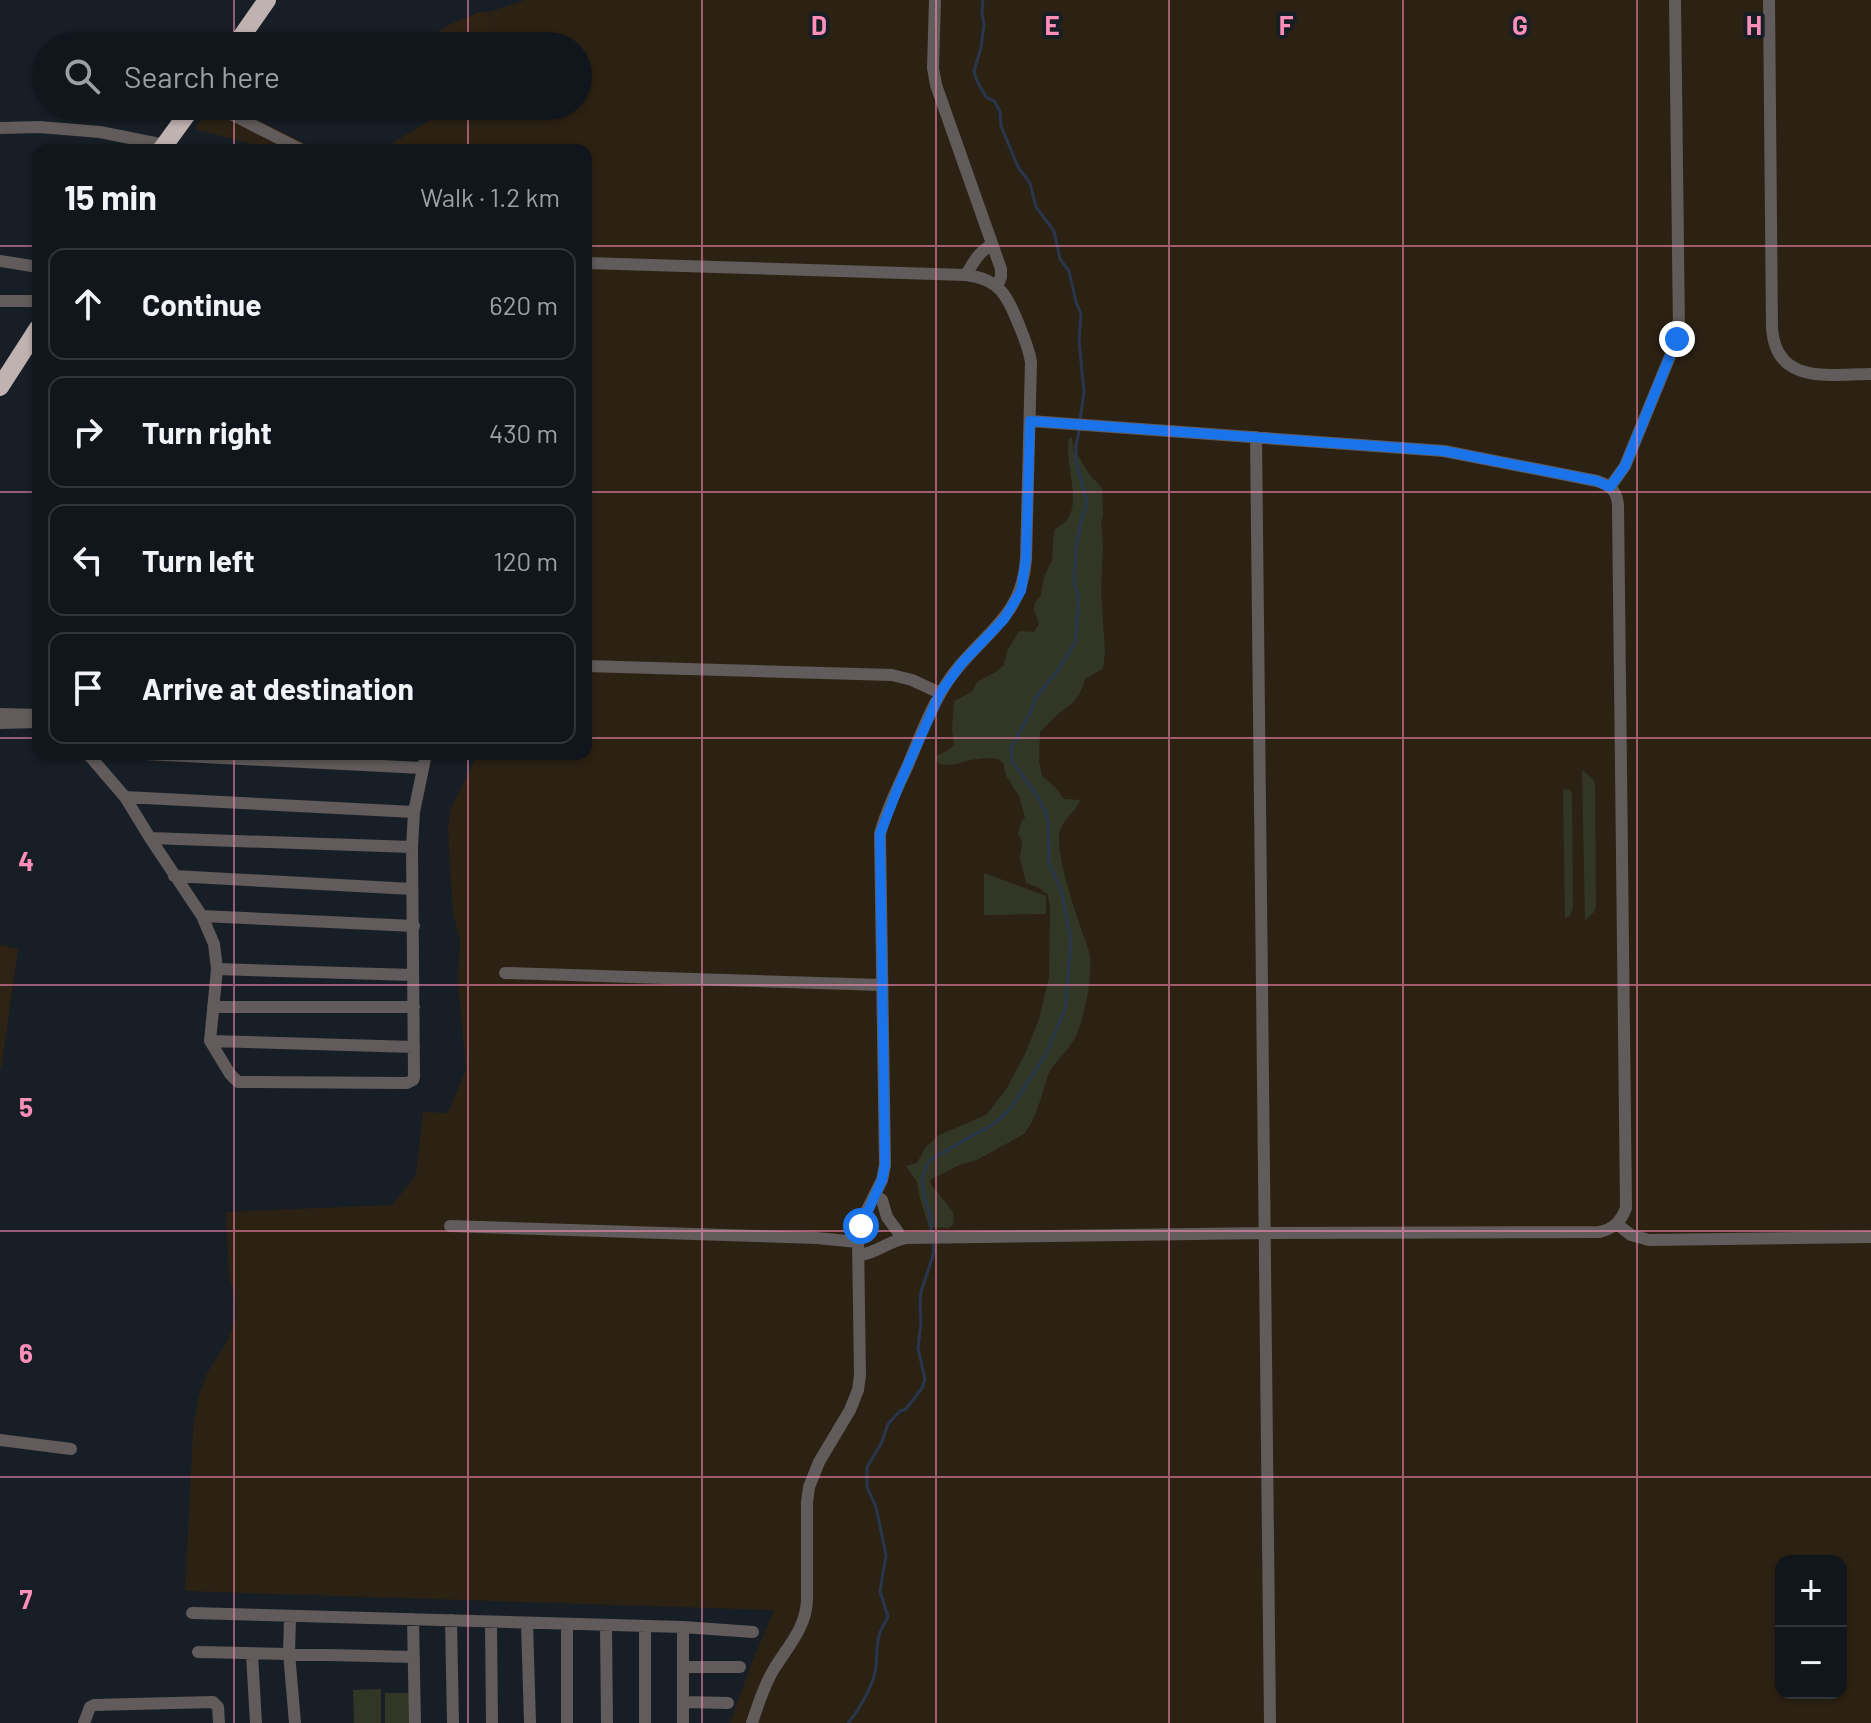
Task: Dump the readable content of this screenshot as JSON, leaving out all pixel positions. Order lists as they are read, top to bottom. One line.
{"page":{"search":"Search here","heading":["15 min","Walk · 1.2 km"],"list":[["Continue","620 m"],["Turn right","430 m"],["Turn left","120 m"],"Arrive at destination"],"map_buttons":["+","−"]},"grid":{"columns":["D","E","F","G","H"],"rows":["4","5","6","7"]}}
